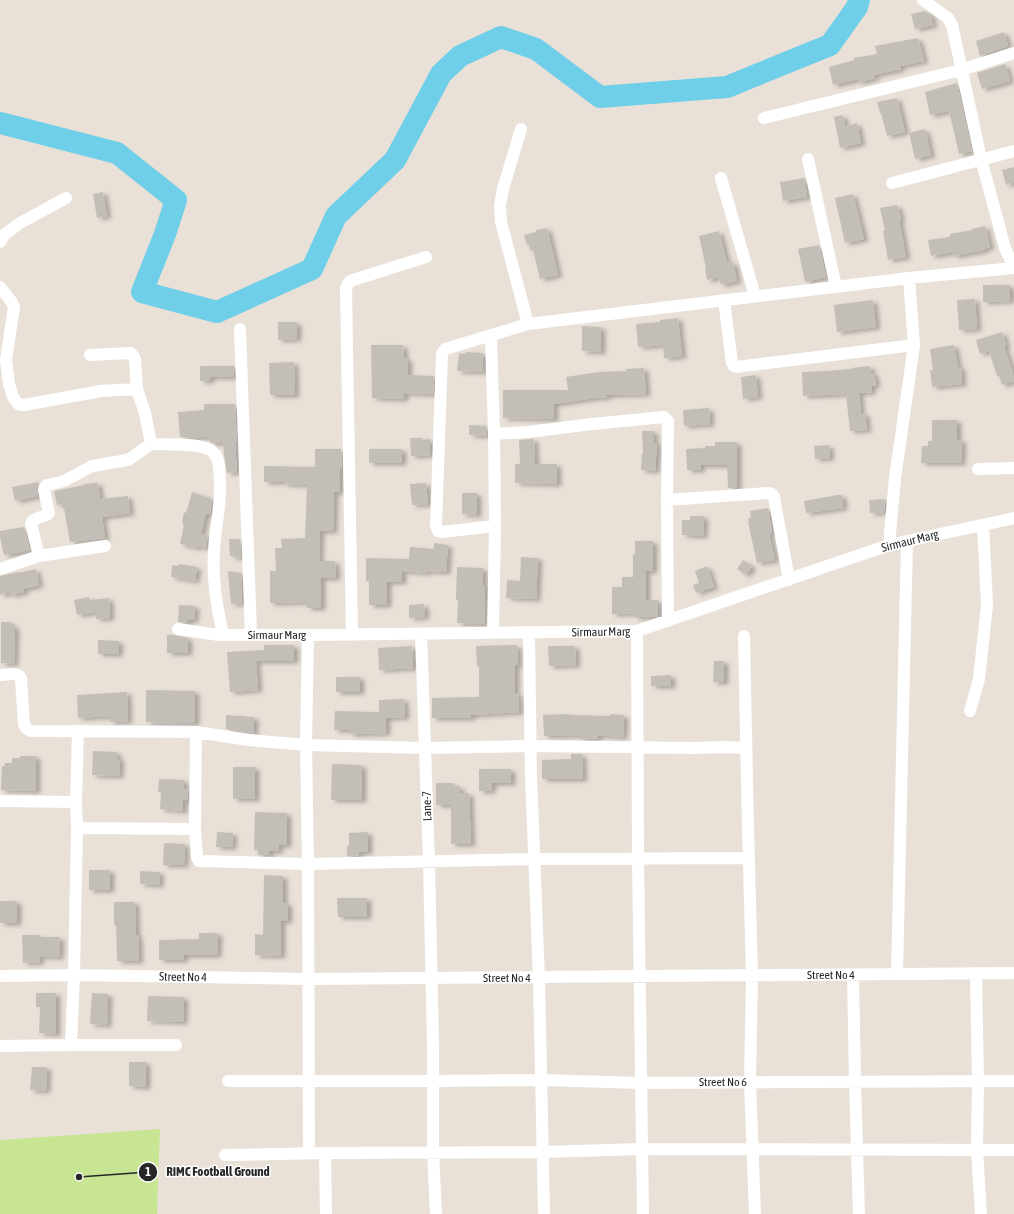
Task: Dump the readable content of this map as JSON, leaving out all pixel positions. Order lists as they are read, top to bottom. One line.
{"streets":{"street":["Sirmaur Marg","Lane-7","Street No 4","Street No 6"]},"crossings":[["Sirmaur Marg","Lane-7"],["Lane-7","Street No 4"],["Lane-7","Street No 6"]],"places":["RIMC Football Ground"]}
